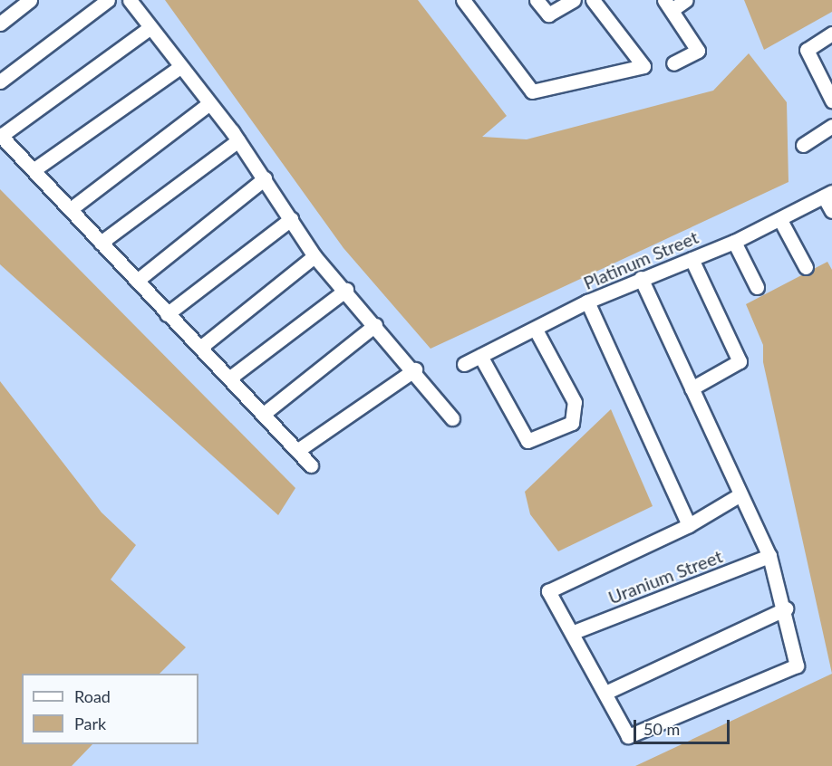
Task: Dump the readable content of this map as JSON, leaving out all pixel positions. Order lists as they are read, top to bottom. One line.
{"streets":{"street":["Platinum Street","Uranium Street"]},"legend":["Road","Park"],"scale_bar":"50 m"}
